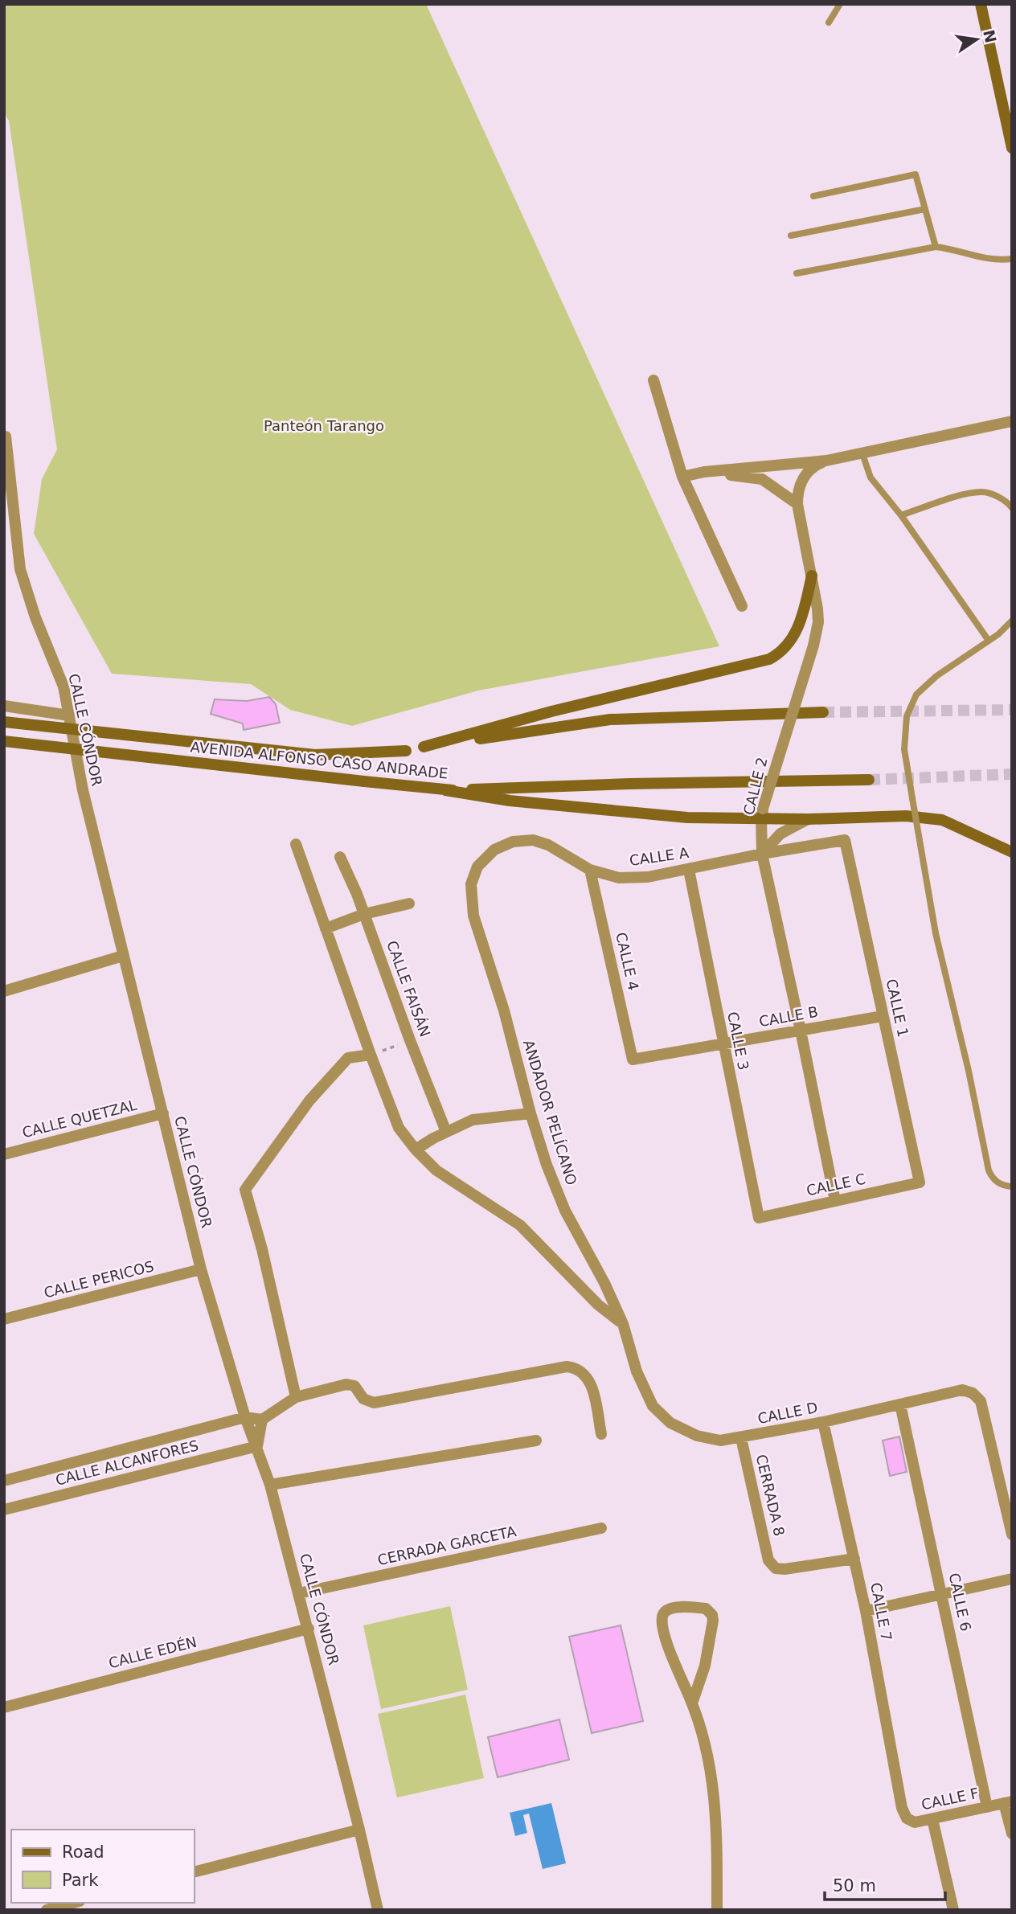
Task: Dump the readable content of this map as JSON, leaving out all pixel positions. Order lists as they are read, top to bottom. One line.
{"streets":{"main road":["AVENIDA ALFONSO CASO ANDRADE"],"street":["CALLE CÓNDOR","CALLE 2","CALLE A","CALLE 4","CALLE FAISÁN","CALLE 1","CALLE B","CALLE 3","ANDADOR PELÍCANO","CALLE QUETZAL","CALLE C","CALLE PERICOS","CALLE D","CALLE ALCANFORES","CERRADA 8","CERRADA GARCETA","CALLE 6","CALLE 7","CALLE EDÉN","CALLE F"]},"crossings":[["CALLE CÓNDOR","CALLE QUETZAL"],["CALLE CÓNDOR","CALLE PERICOS"],["CALLE CÓNDOR","CALLE ALCANFORES"],["CALLE CÓNDOR","CERRADA GARCETA"],["CALLE CÓNDOR","CALLE EDÉN"],["CALLE 2","CALLE A"],["CALLE 2","CALLE B"],["CALLE 2","CALLE C"],["CALLE A","CALLE 4"],["CALLE A","CALLE 1"],["CALLE A","CALLE 3"],["CALLE A","ANDADOR PELÍCANO"],["CALLE 4","CALLE B"],["CALLE 1","CALLE B"],["CALLE 1","CALLE C"],["CALLE B","CALLE 3"],["CALLE 3","CALLE C"],["ANDADOR PELÍCANO","CALLE D"],["CALLE D","CERRADA 8"],["CALLE D","CALLE 6"],["CALLE D","CALLE 7"],["CERRADA 8","CALLE 7"],["CALLE 6","CALLE F"],["CALLE 7","CALLE F"]],"parks":["Panteón Tarango"],"legend":["Road","Park"],"scale_bar":"50 m","north":"right"}
